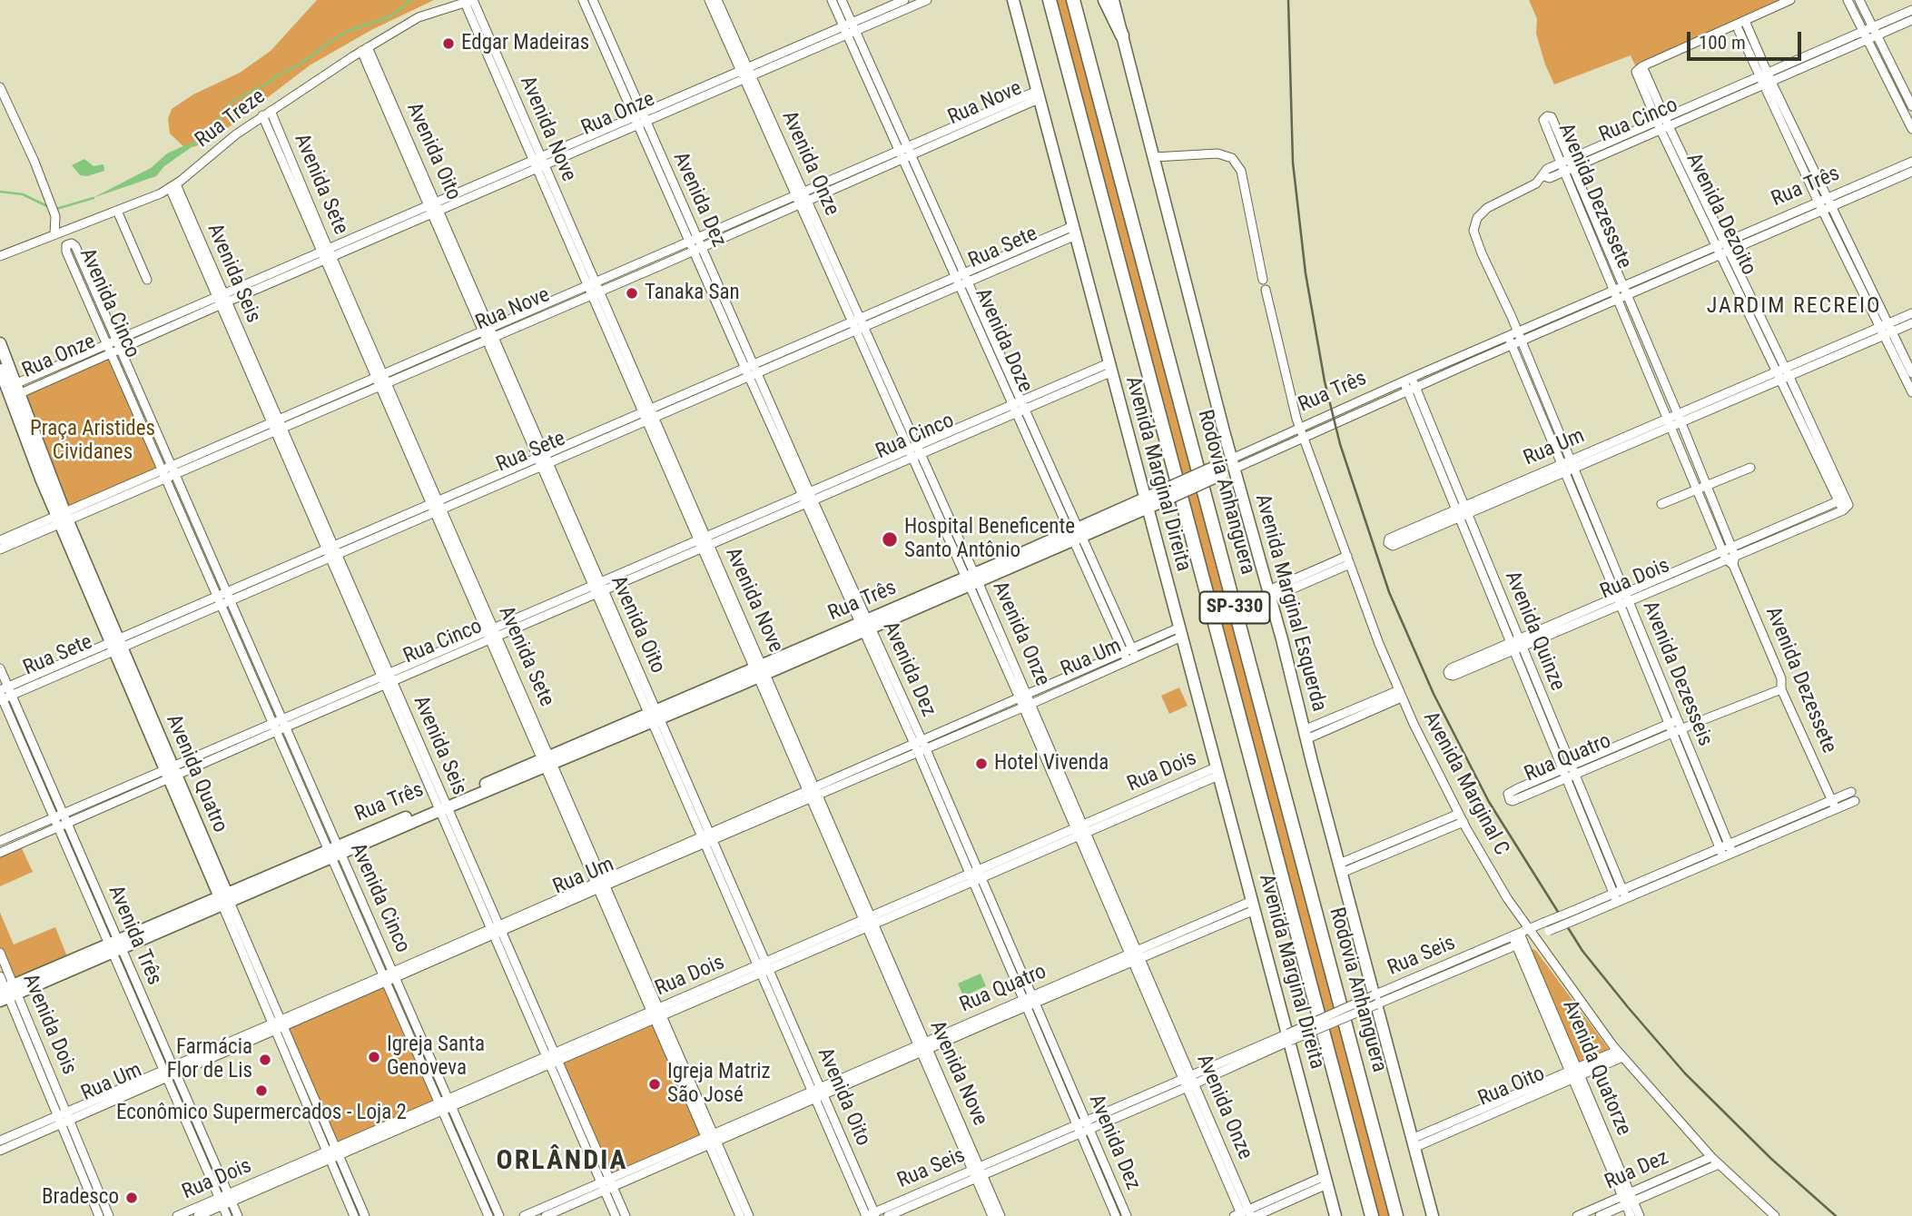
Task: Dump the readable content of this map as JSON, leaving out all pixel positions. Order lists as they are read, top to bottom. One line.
{"streets":{"highway":["Rodovia Anhanguera","SP-330"],"main road":["Rua Três","Avenida Marginal Direita","Avenida Marginal Esquerda","Avenida Quatro"],"street":["Rua Nove","Rua Onze","Rua Treze","Rua Cinco","Avenida Nove","Avenida Oito","Avenida Onze","Avenida Sete","Avenida Dezessete","Avenida Dez","Avenida Dezoito","Rua Sete","Avenida Seis","Avenida Cinco","Avenida Doze","Rua Um","Rua Dois","Avenida Quinze","Avenida Dezesseis","Rua Quatro","Avenida Marginal C","Avenida Três","Rua Seis","Avenida Dois","Avenida Quatorze","Rua Oito","Rua Dez"]},"crossings":[["Rua Nove","Avenida Nove"],["Rua Nove","Avenida Oito"],["Rua Nove","Avenida Onze"],["Rua Nove","Avenida Sete"],["Rua Nove","Avenida Dez"],["Rua Nove","Avenida Seis"],["Rua Nove","Avenida Cinco"],["Rua Nove","Avenida Doze"],["Rua Nove","Avenida Marginal Direita"],["Rua Nove","Avenida Quatro"],["Rua Onze","Avenida Nove"],["Rua Onze","Avenida Oito"],["Rua Onze","Avenida Onze"],["Rua Onze","Avenida Sete"],["Rua Onze","Avenida Dez"],["Rua Onze","Avenida Seis"],["Rua Onze","Avenida Cinco"],["Rua Onze","Avenida Doze"],["Rua Onze","Avenida Quatro"],["Rua Treze","Avenida Nove"],["Rua Treze","Avenida Oito"],["Rua Treze","Avenida Sete"],["Rua Treze","Avenida Seis"],["Rua Cinco","Avenida Nove"],["Rua Cinco","Avenida Oito"],["Rua Cinco","Avenida Onze"],["Rua Cinco","Avenida Sete"],["Rua Cinco","Rua Três"],["Rua Cinco","Avenida Dezessete"],["Rua Cinco","Avenida Dez"],["Rua Cinco","Avenida Dezoito"],["Rua Cinco","Avenida Seis"],["Rua Cinco","Avenida Cinco"],["Rua Cinco","Avenida Doze"],["Rua Cinco","Avenida Marginal Direita"],["Rua Cinco","Avenida Dezesseis"],["Rua Cinco","Avenida Quatro"],["Rua Cinco","Avenida Três"],["Avenida Nove","Rua Três"],["Avenida Nove","Rua Sete"],["Avenida Nove","Rua Um"],["Avenida Nove","Rua Dois"],["Avenida Nove","Rua Quatro"],["Avenida Nove","Rua Seis"],["Avenida Oito","Rua Três"],["Avenida Oito","Rua Sete"],["Avenida Oito","Rua Um"],["Avenida Oito","Rua Dois"],["Avenida Oito","Rua Quatro"],["Avenida Oito","Rua Seis"],["Avenida Onze","Rua Três"],["Avenida Onze","Rua Sete"],["Avenida Onze","Rua Um"],["Avenida Onze","Rua Dois"],["Avenida Onze","Rua Quatro"],["Avenida Onze","Rua Seis"],["Avenida Sete","Rua Três"],["Avenida Sete","Rua Sete"],["Avenida Sete","Rua Um"],["Avenida Sete","Rua Dois"],["Avenida Sete","Rua Quatro"],["Rua Três","Avenida Dezessete"],["Rua Três","Avenida Dez"],["Rua Três","Avenida Dezoito"],["Rua Três","Avenida Seis"],["Rua Três","Avenida Cinco"],["Rua Três","Avenida Doze"],["Rua Três","Avenida Marginal Direita"],["Rua Três","Avenida Marginal Esquerda"],["Rua Três","Avenida Quinze"],["Rua Três","Avenida Dezesseis"],["Rua Três","Avenida Quatro"],["Rua Três","Avenida Marginal C"],["Rua Três","Avenida Três"],["Rua Três","Avenida Dois"],["Avenida Dezessete","Rua Um"],["Avenida Dezessete","Rua Dois"],["Avenida Dezessete","Rua Quatro"],["Avenida Dezessete","Rua Seis"],["Avenida Dez","Rua Sete"],["Avenida Dez","Rua Um"],["Avenida Dez","Rua Dois"],["Avenida Dez","Rua Quatro"],["Avenida Dez","Rua Seis"],["Avenida Dezoito","Rua Um"],["Avenida Dezoito","Rua Dois"],["Rua Sete","Avenida Seis"],["Rua Sete","Avenida Cinco"],["Rua Sete","Avenida Doze"],["Rua Sete","Avenida Marginal Direita"],["Rua Sete","Avenida Quatro"],["Rua Sete","Avenida Três"],["Avenida Seis","Rua Um"],["Avenida Seis","Rua Dois"],["Avenida Seis","Rua Quatro"],["Avenida Cinco","Rua Um"],["Avenida Cinco","Rua Dois"],["Avenida Doze","Rua Um"],["Rua Um","Avenida Marginal Direita"],["Rua Um","Avenida Quinze"],["Rua Um","Avenida Dezesseis"],["Rua Um","Avenida Quatro"],["Rua Um","Avenida Três"],["Rua Um","Avenida Dois"],["Avenida Marginal Direita","Rua Dois"],["Avenida Marginal Direita","Rua Quatro"],["Avenida Marginal Direita","Rua Seis"],["Rua Dois","Avenida Quinze"],["Rua Dois","Avenida Dezesseis"],["Rua Dois","Avenida Quatro"],["Rua Dois","Avenida Três"],["Avenida Marginal Esquerda","Rua Seis"],["Avenida Marginal Esquerda","Rua Oito"],["Avenida Quinze","Rua Quatro"],["Avenida Quinze","Rua Seis"],["Avenida Dezesseis","Rua Quatro"],["Avenida Dezesseis","Rua Seis"],["Avenida Marginal C","Rua Seis"],["Avenida Marginal C","Avenida Quatorze"],["Rua Seis","Avenida Quatorze"],["Avenida Quatorze","Rua Oito"],["Avenida Quatorze","Rua Dez"]],"districts":["JARDIM RECREIO","ORLÂNDIA"],"parks":["Praça Aristides Cividanes"],"places":["Edgar Madeiras","Tanaka San","Hospital Beneficente Santo Antônio","Hotel Vivenda","Igreja Santa Genoveva","Farmácia Flor de Lis","Igreja Matriz São José","Econômico Supermercados - Loja 2","Bradesco"],"scale_bar":"100 m"}
